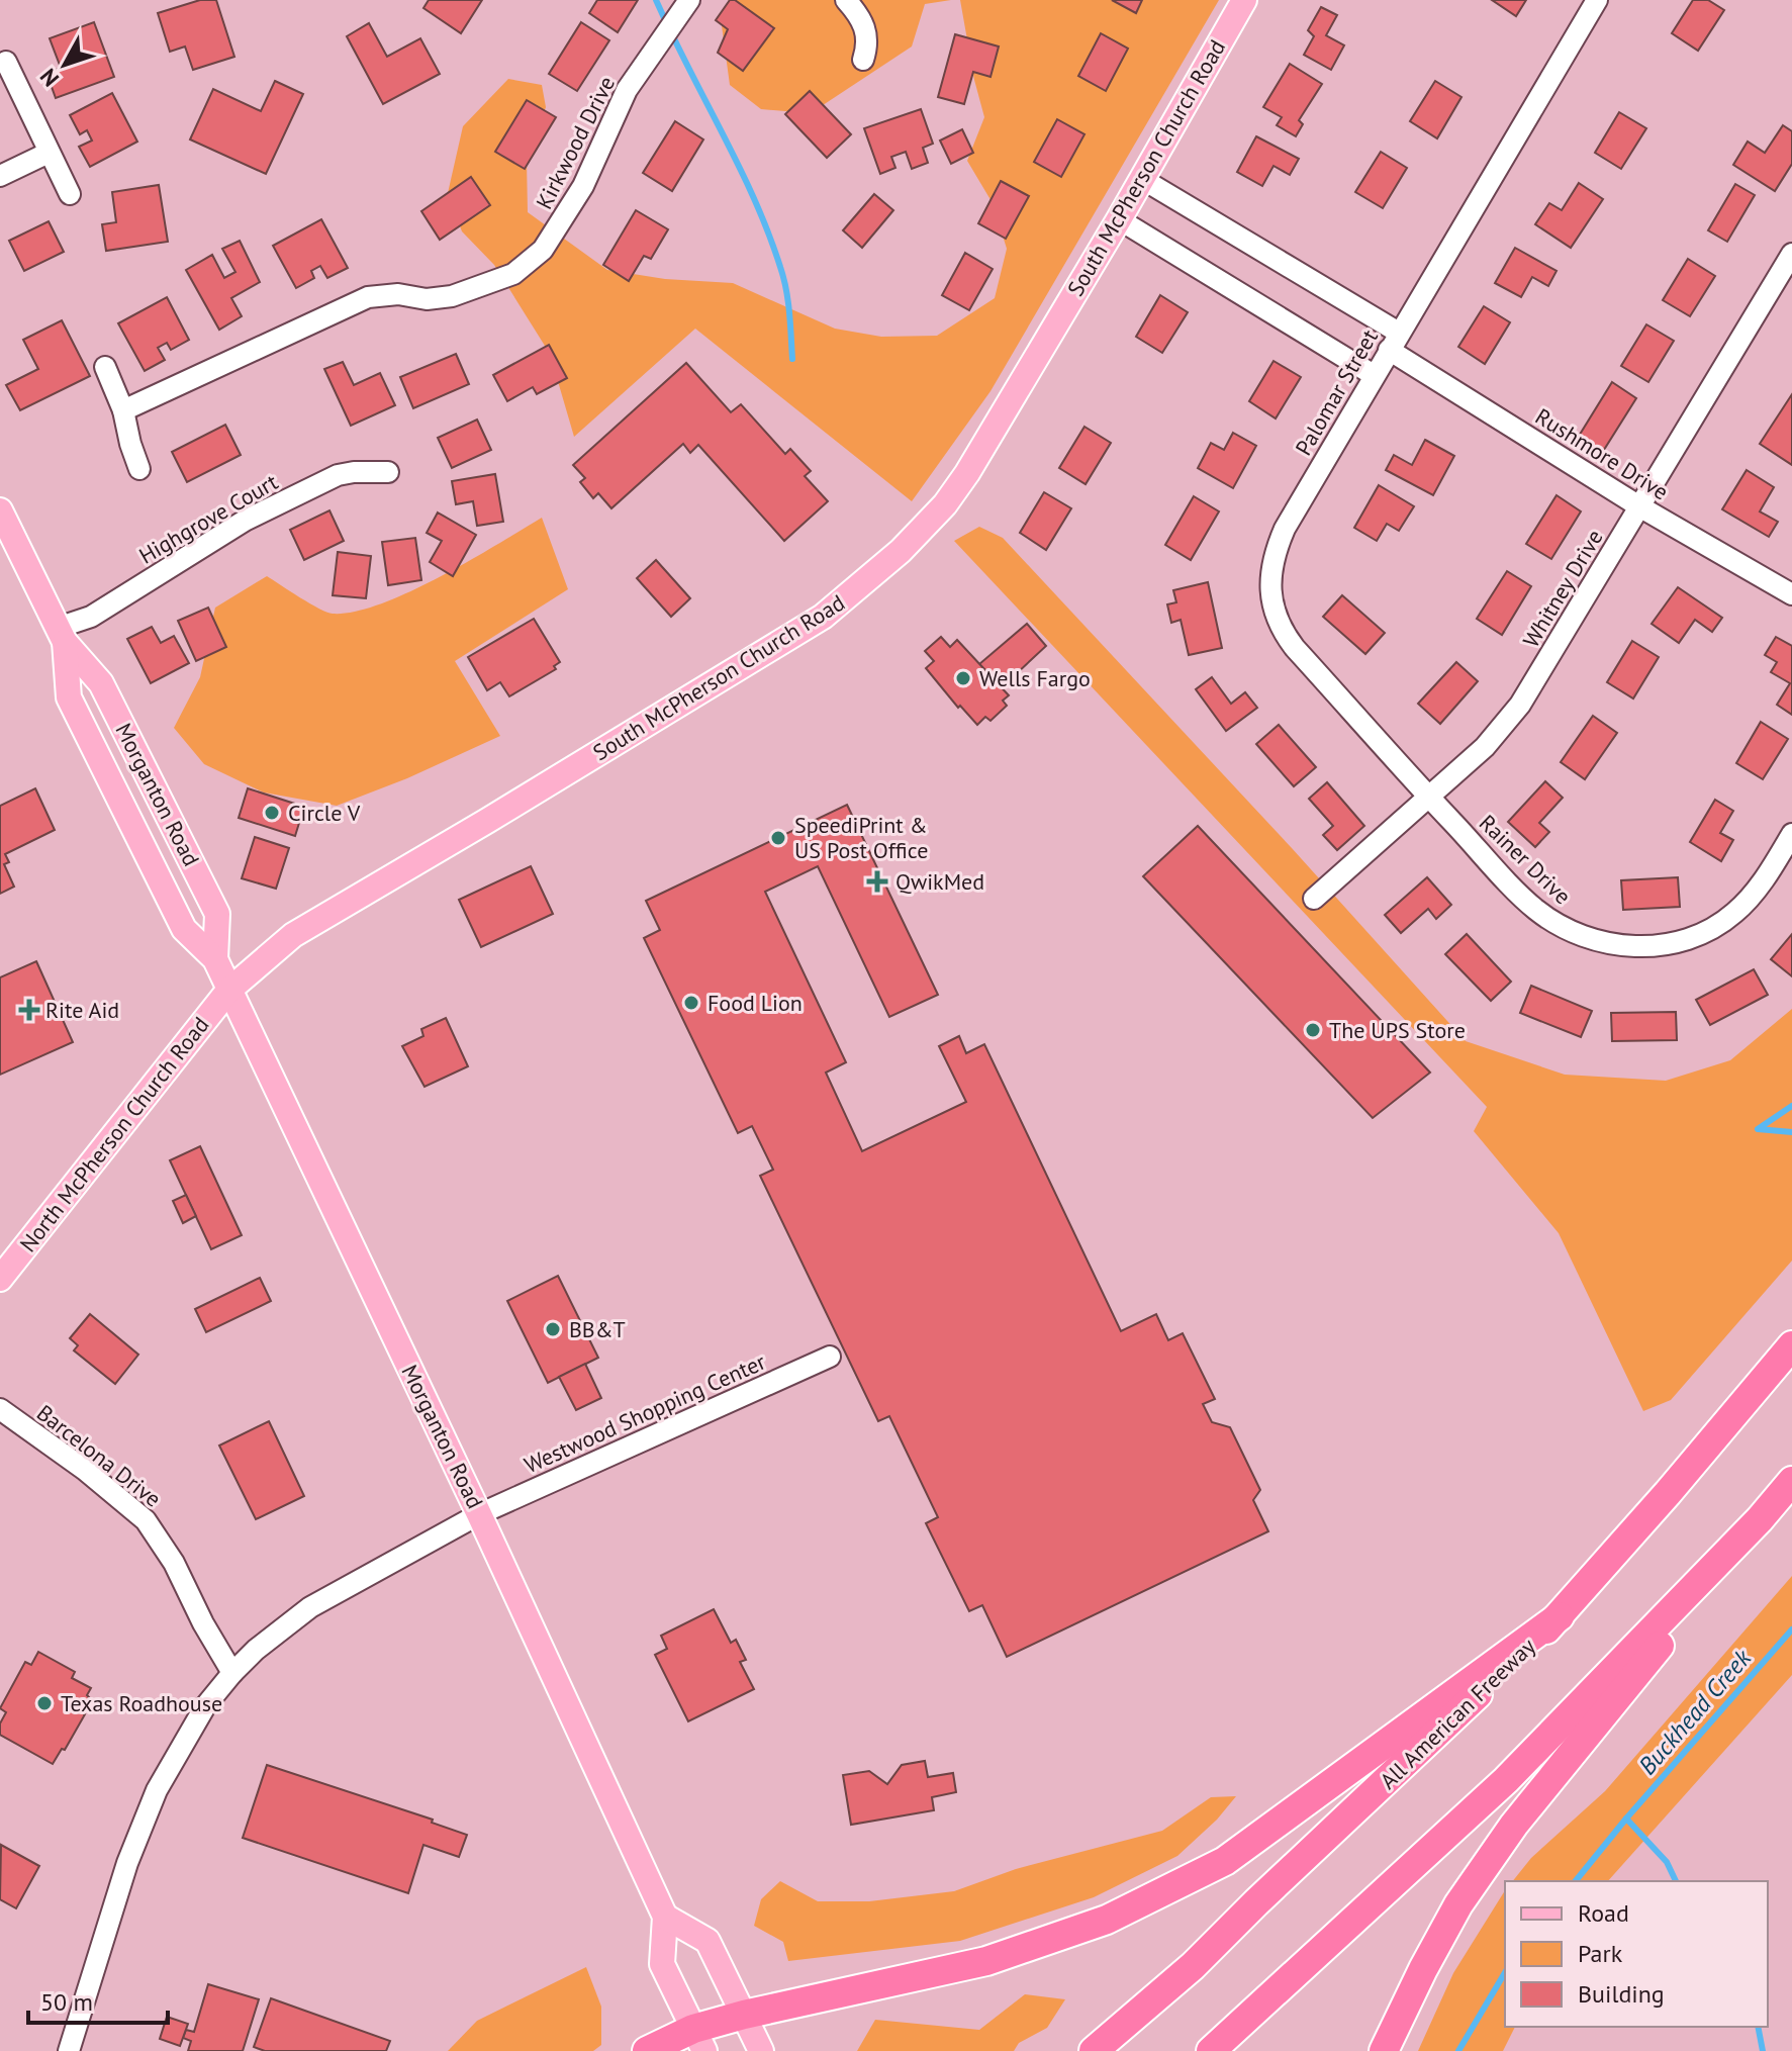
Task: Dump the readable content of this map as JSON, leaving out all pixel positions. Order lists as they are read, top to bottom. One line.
{"streets":{"highway":["All American Freeway"],"main road":["South McPherson Church Road","Morganton Road","North McPherson Church Road"],"street":["Kirkwood Drive","Palomar Street","Rushmore Drive","Highgrove Court","Whitney Drive","Rainer Drive","Westwood Shopping Center","Barcelona Drive"]},"crossings":[["South McPherson Church Road","Rushmore Drive"],["South McPherson Church Road","Morganton Road"],["South McPherson Church Road","North McPherson Church Road"],["Palomar Street","Rushmore Drive"],["Palomar Street","Whitney Drive"],["Palomar Street","Rainer Drive"],["Rushmore Drive","Whitney Drive"],["Highgrove Court","Morganton Road"],["Whitney Drive","Rainer Drive"],["Morganton Road","North McPherson Church Road"],["Morganton Road","Westwood Shopping Center"],["Westwood Shopping Center","Barcelona Drive"]],"water":["Buckhead Creek"],"places":{"other":["Wells Fargo","Circle V","SpeediPrint & US Post Office","Food Lion","The UPS Store","BB&T","Texas Roadhouse"],"health":["QwikMed","Rite Aid"]},"legend":["Road","Park","Building"],"scale_bar":"50 m","north":"bottom left"}
